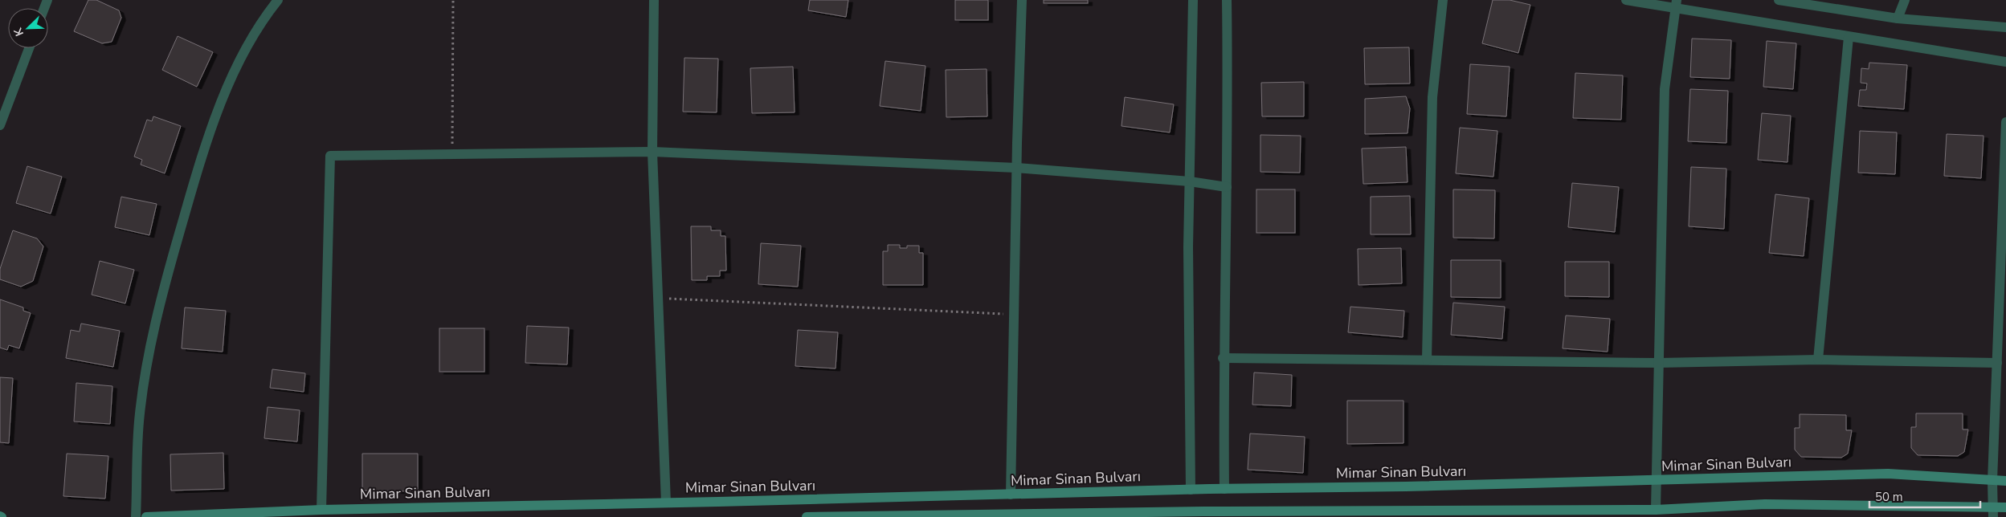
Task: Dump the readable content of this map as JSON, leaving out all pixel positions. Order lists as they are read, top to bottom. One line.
{"streets":{"main road":["Mimar Sinan Bulvarı"]},"scale_bar":"50 m","north":"bottom left"}
